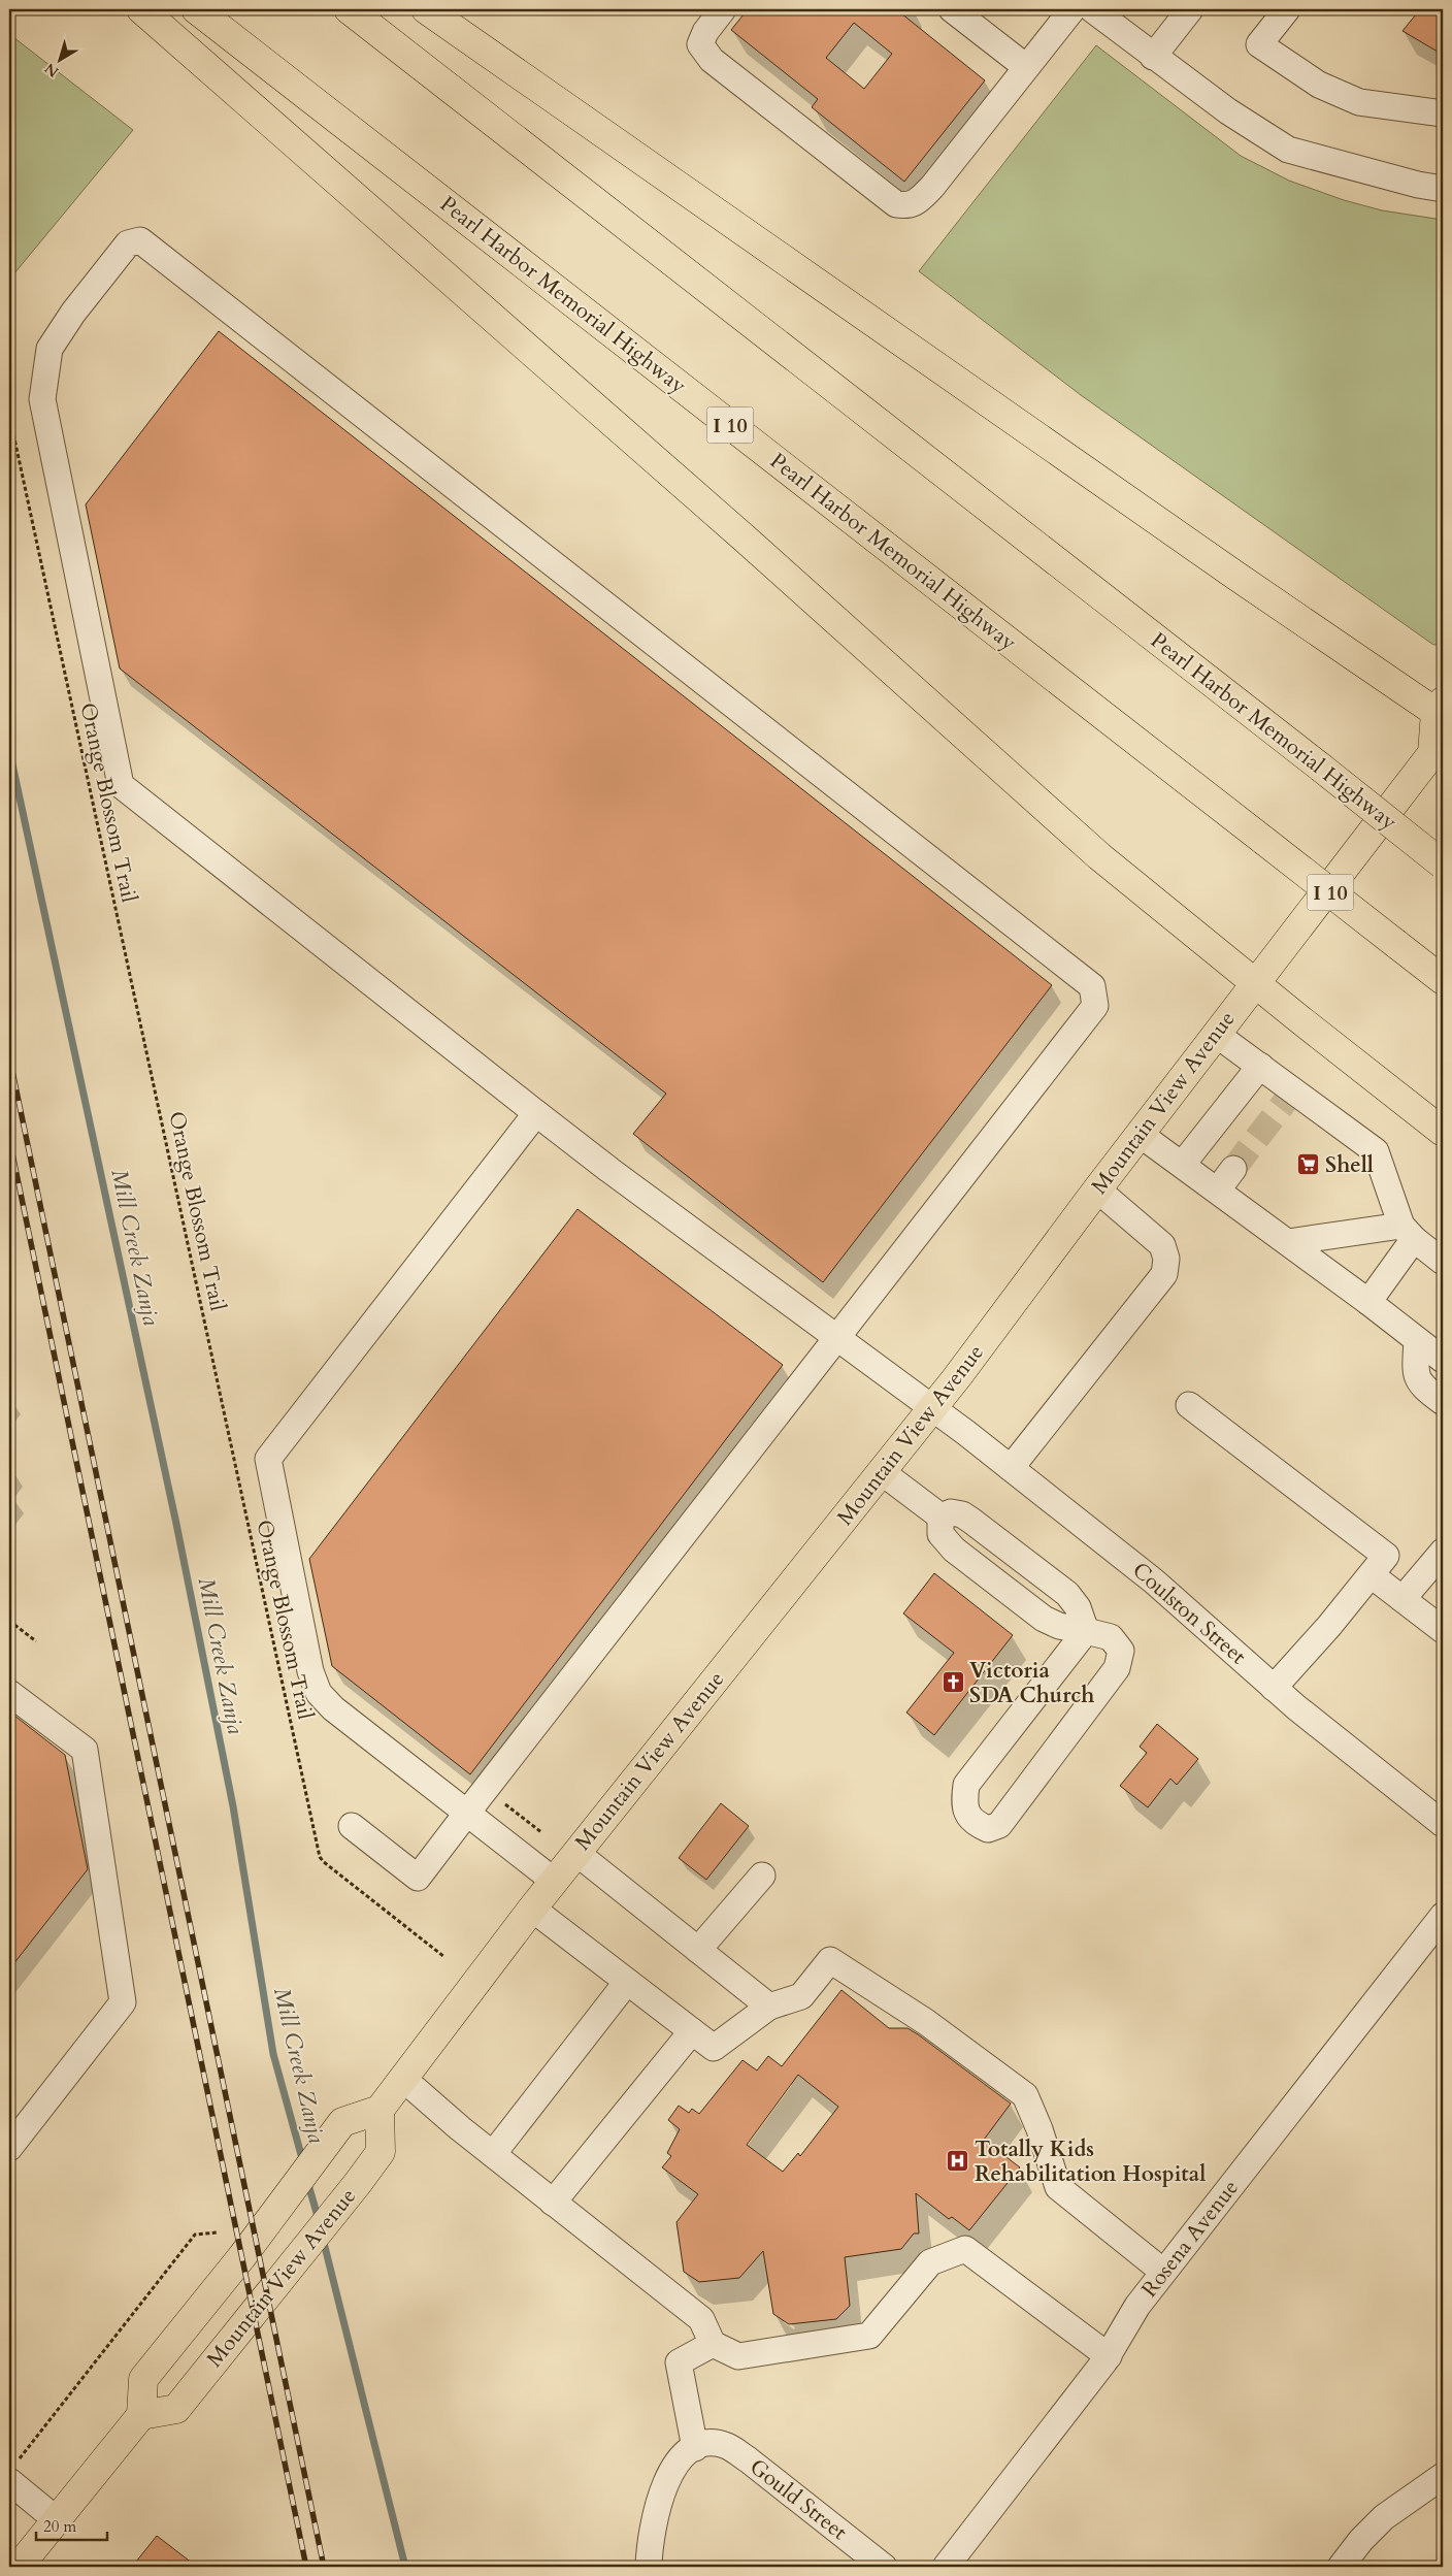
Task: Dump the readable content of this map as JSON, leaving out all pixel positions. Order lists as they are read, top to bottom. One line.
{"streets":{"main road":["Pearl Harbor Memorial Highway","I 10","Mountain View Avenue"],"street":["Coulston Street","Rosena Avenue","Gould Street"],"path":["Orange Blossom Trail"]},"crossings":[["Mountain View Avenue","Coulston Street"]],"water":["Mill Creek Zanja"],"places":{"supermarket":["Shell"],"church":["Victoria SDA Church"],"hospital":["Totally Kids Rehabilitation Hospital"]},"scale_bar":"20 m","north":"bottom left"}
